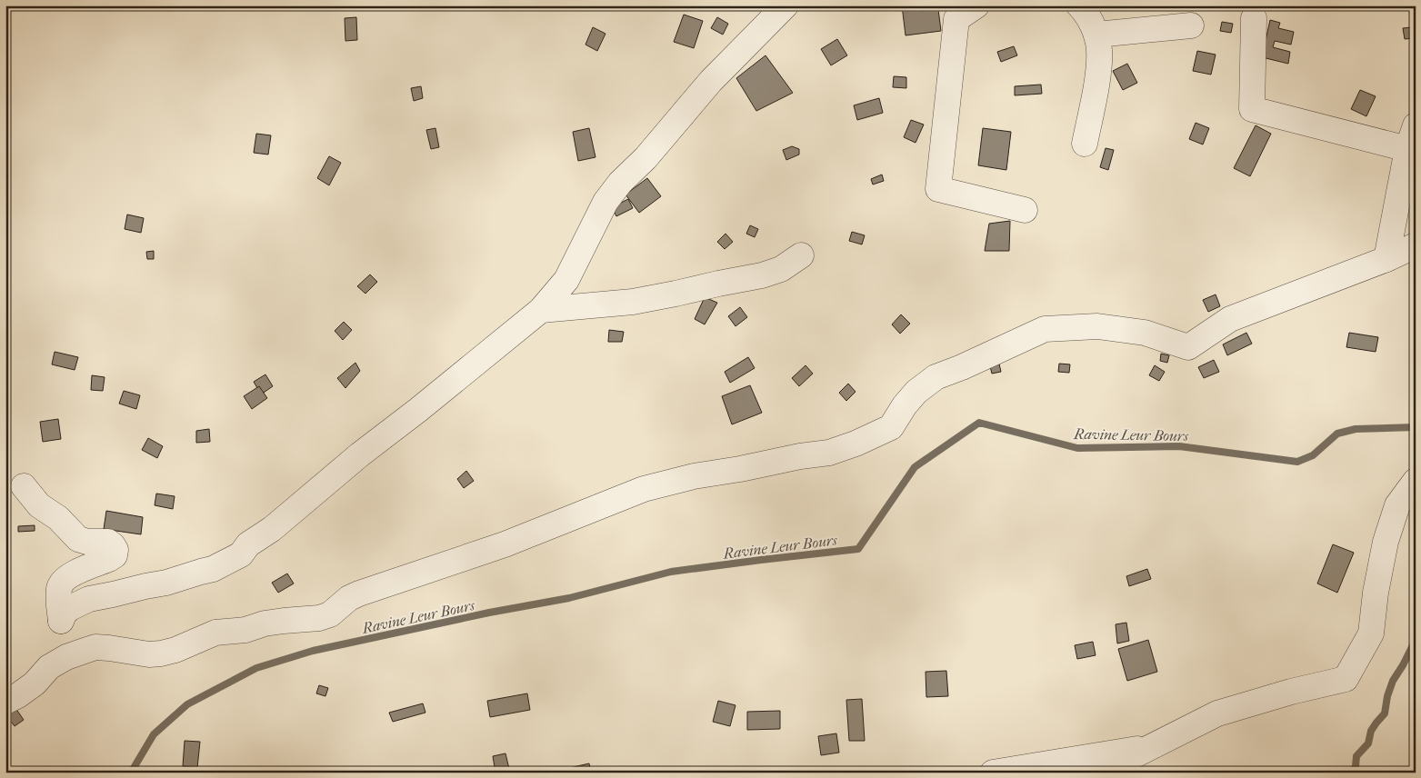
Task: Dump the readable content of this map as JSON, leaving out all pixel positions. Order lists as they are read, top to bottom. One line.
{"water":["Ravine Leur Bours"]}
